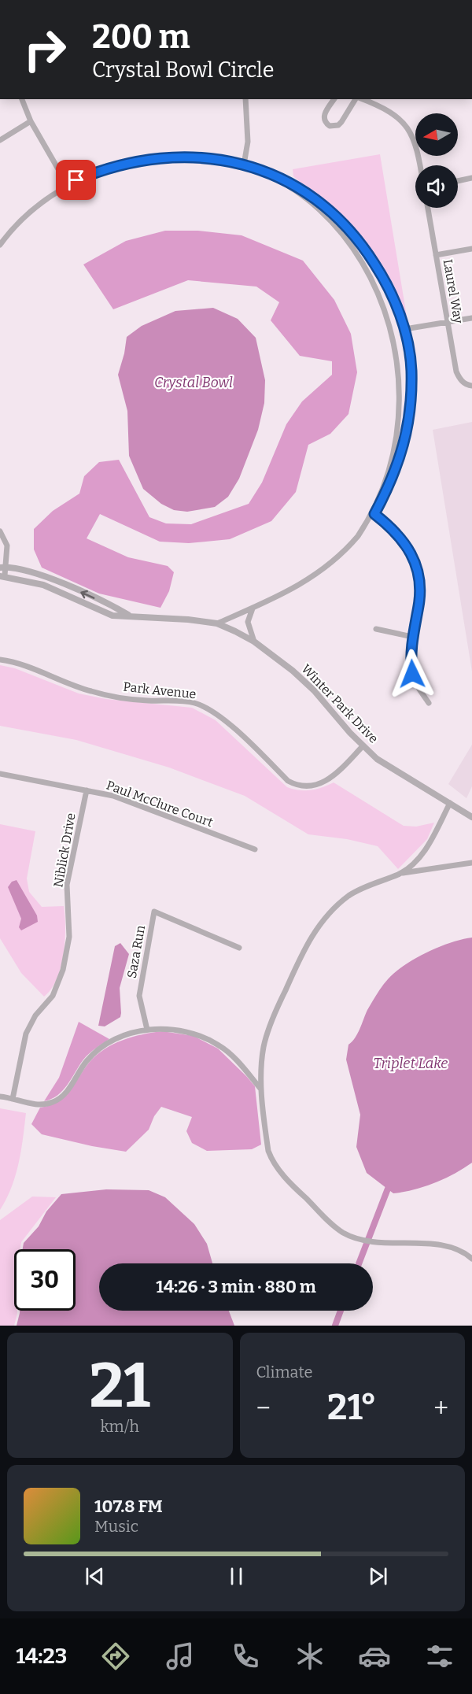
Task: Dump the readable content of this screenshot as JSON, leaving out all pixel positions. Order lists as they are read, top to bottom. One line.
{"streets":{"street":["Laurel Way","Park Avenue","Winter Park Drive","Paul McClure Court","Niblick Drive","Saza Run"]},"crossings":[["Park Avenue","Winter Park Drive"],["Paul McClure Court","Niblick Drive"]],"water":["Crystal Bowl","Triplet Lake"],"north":"left","page":{"turn":["200 m","Crystal Bowl Circle"],"limit":"30","trip":"14:26 · 3 min · 880 m","tile":[["21","km/h"],"Climate"],"heat":["−","21°","+"],"song":["107.8 FM","Music"],"tabs":"14:23"}}
